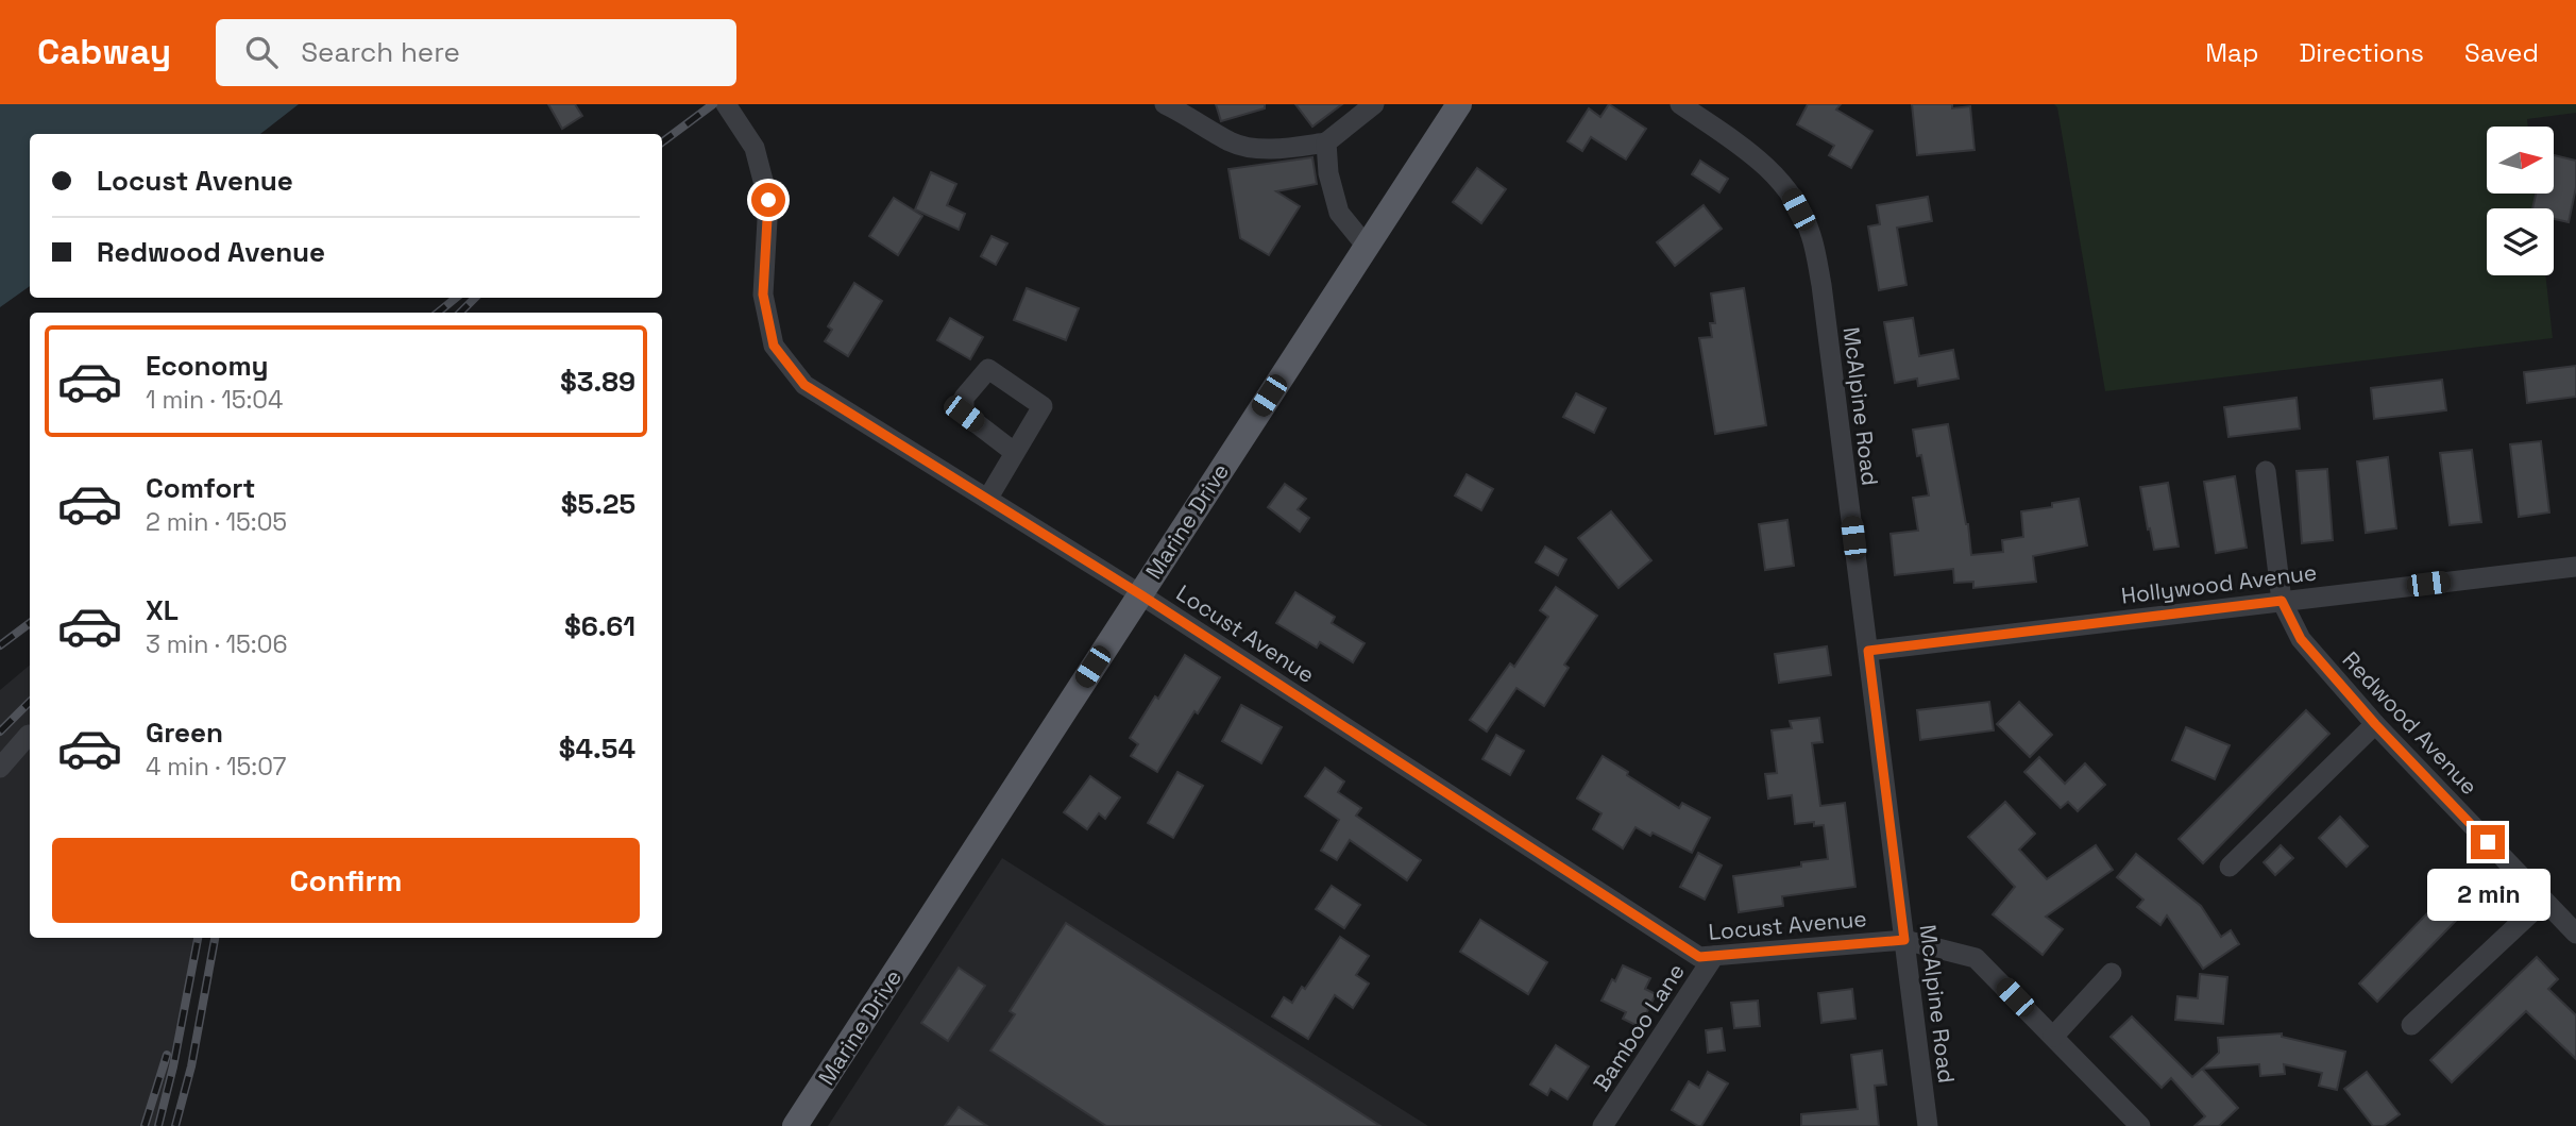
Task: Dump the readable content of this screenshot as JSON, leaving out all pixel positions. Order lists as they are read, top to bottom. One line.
{"streets":{"main road":["Marine Drive"],"street":["McAlpine Road","Hollywood Avenue","Locust Avenue","Redwood Avenue","Bamboo Lane"]},"crossings":[["McAlpine Road","Hollywood Avenue"],["McAlpine Road","Locust Avenue"],["Marine Drive","Locust Avenue"],["Hollywood Avenue","Redwood Avenue"],["Locust Avenue","Bamboo Lane"]],"north":"right","page":{"header":"Cabway","search":"Search here","nav":["Map","Directions","Saved"],"banner":["Locust Avenue","Redwood Avenue"],"list":[{"name":"Economy","note":"1 min · 15:04","value":"$3.89"},{"name":"Comfort","note":"2 min · 15:05","value":"$5.25"},{"name":"XL","note":"3 min · 15:06","value":"$6.61"},{"name":"Green","note":"4 min · 15:07","value":"$4.54"}],"buttons":"Confirm","bubble":"2 min"}}
